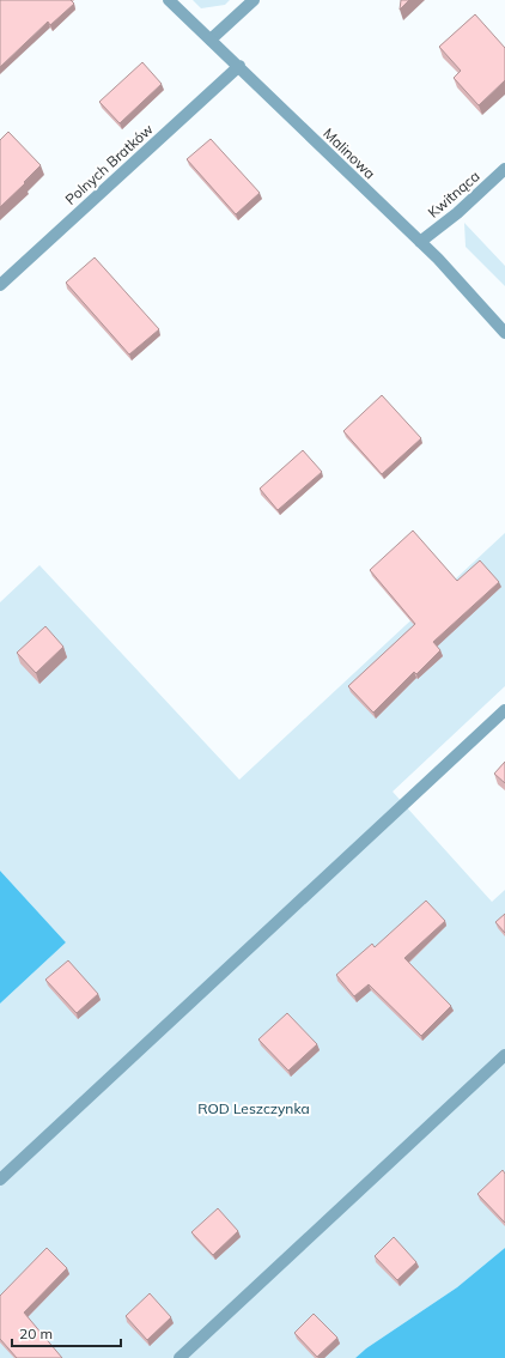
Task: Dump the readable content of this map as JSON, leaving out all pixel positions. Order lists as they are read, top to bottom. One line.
{"streets":{"street":["Malinowa","Polnych Bratków","Kwitnąca"]},"crossings":[["Malinowa","Polnych Bratków"],["Malinowa","Kwitnąca"]],"parks":["ROD Leszczynka"],"scale_bar":"20 m"}
